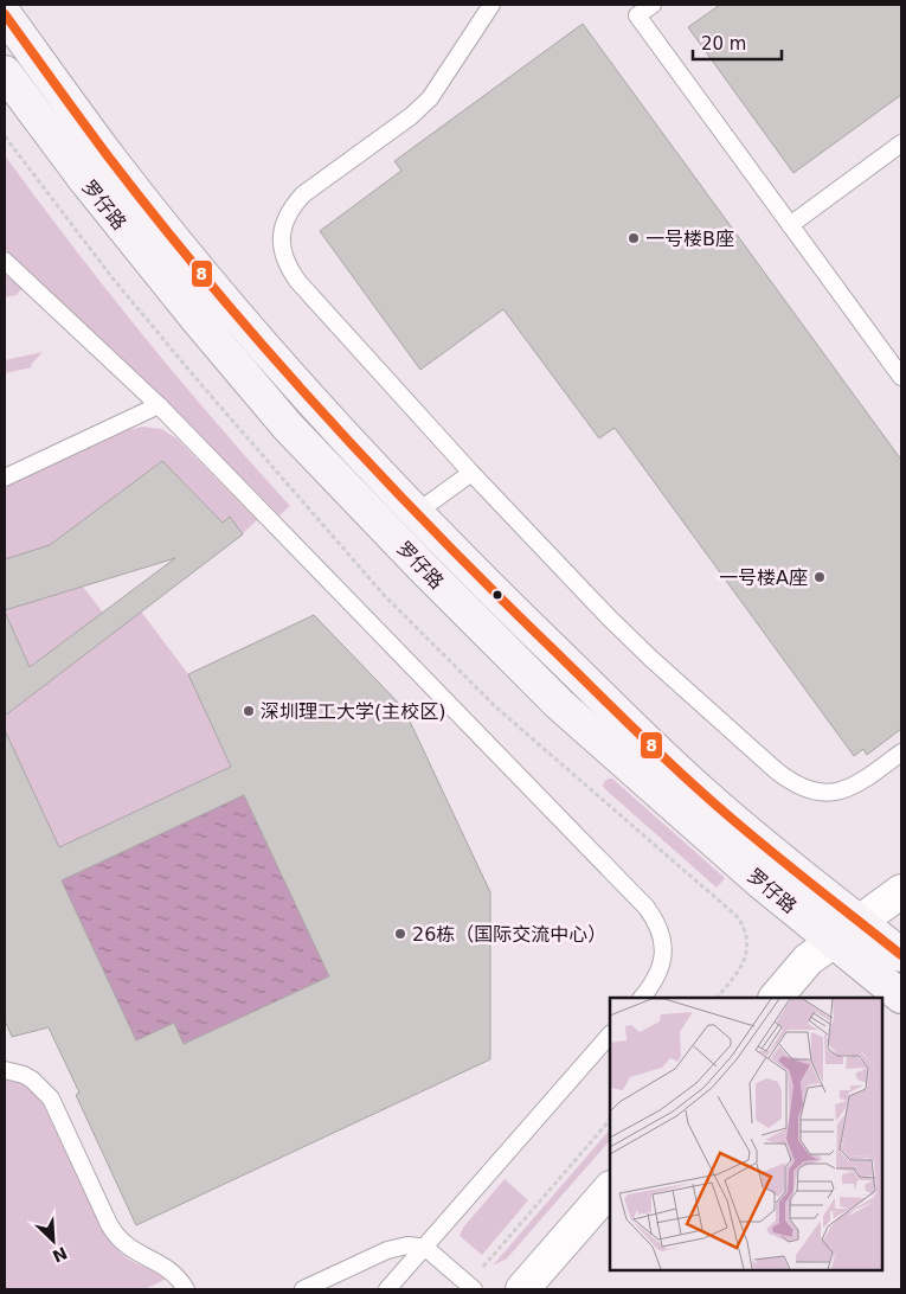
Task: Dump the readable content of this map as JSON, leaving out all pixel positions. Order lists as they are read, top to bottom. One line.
{"streets":{"main road":["罗仔路"]},"places":["一号楼B座","一号楼A座","深圳理工大学(主校区)","26栋（国际交流中心）"],"lines":["transit line 8"],"scale_bar":"20 m","north":"bottom right"}
